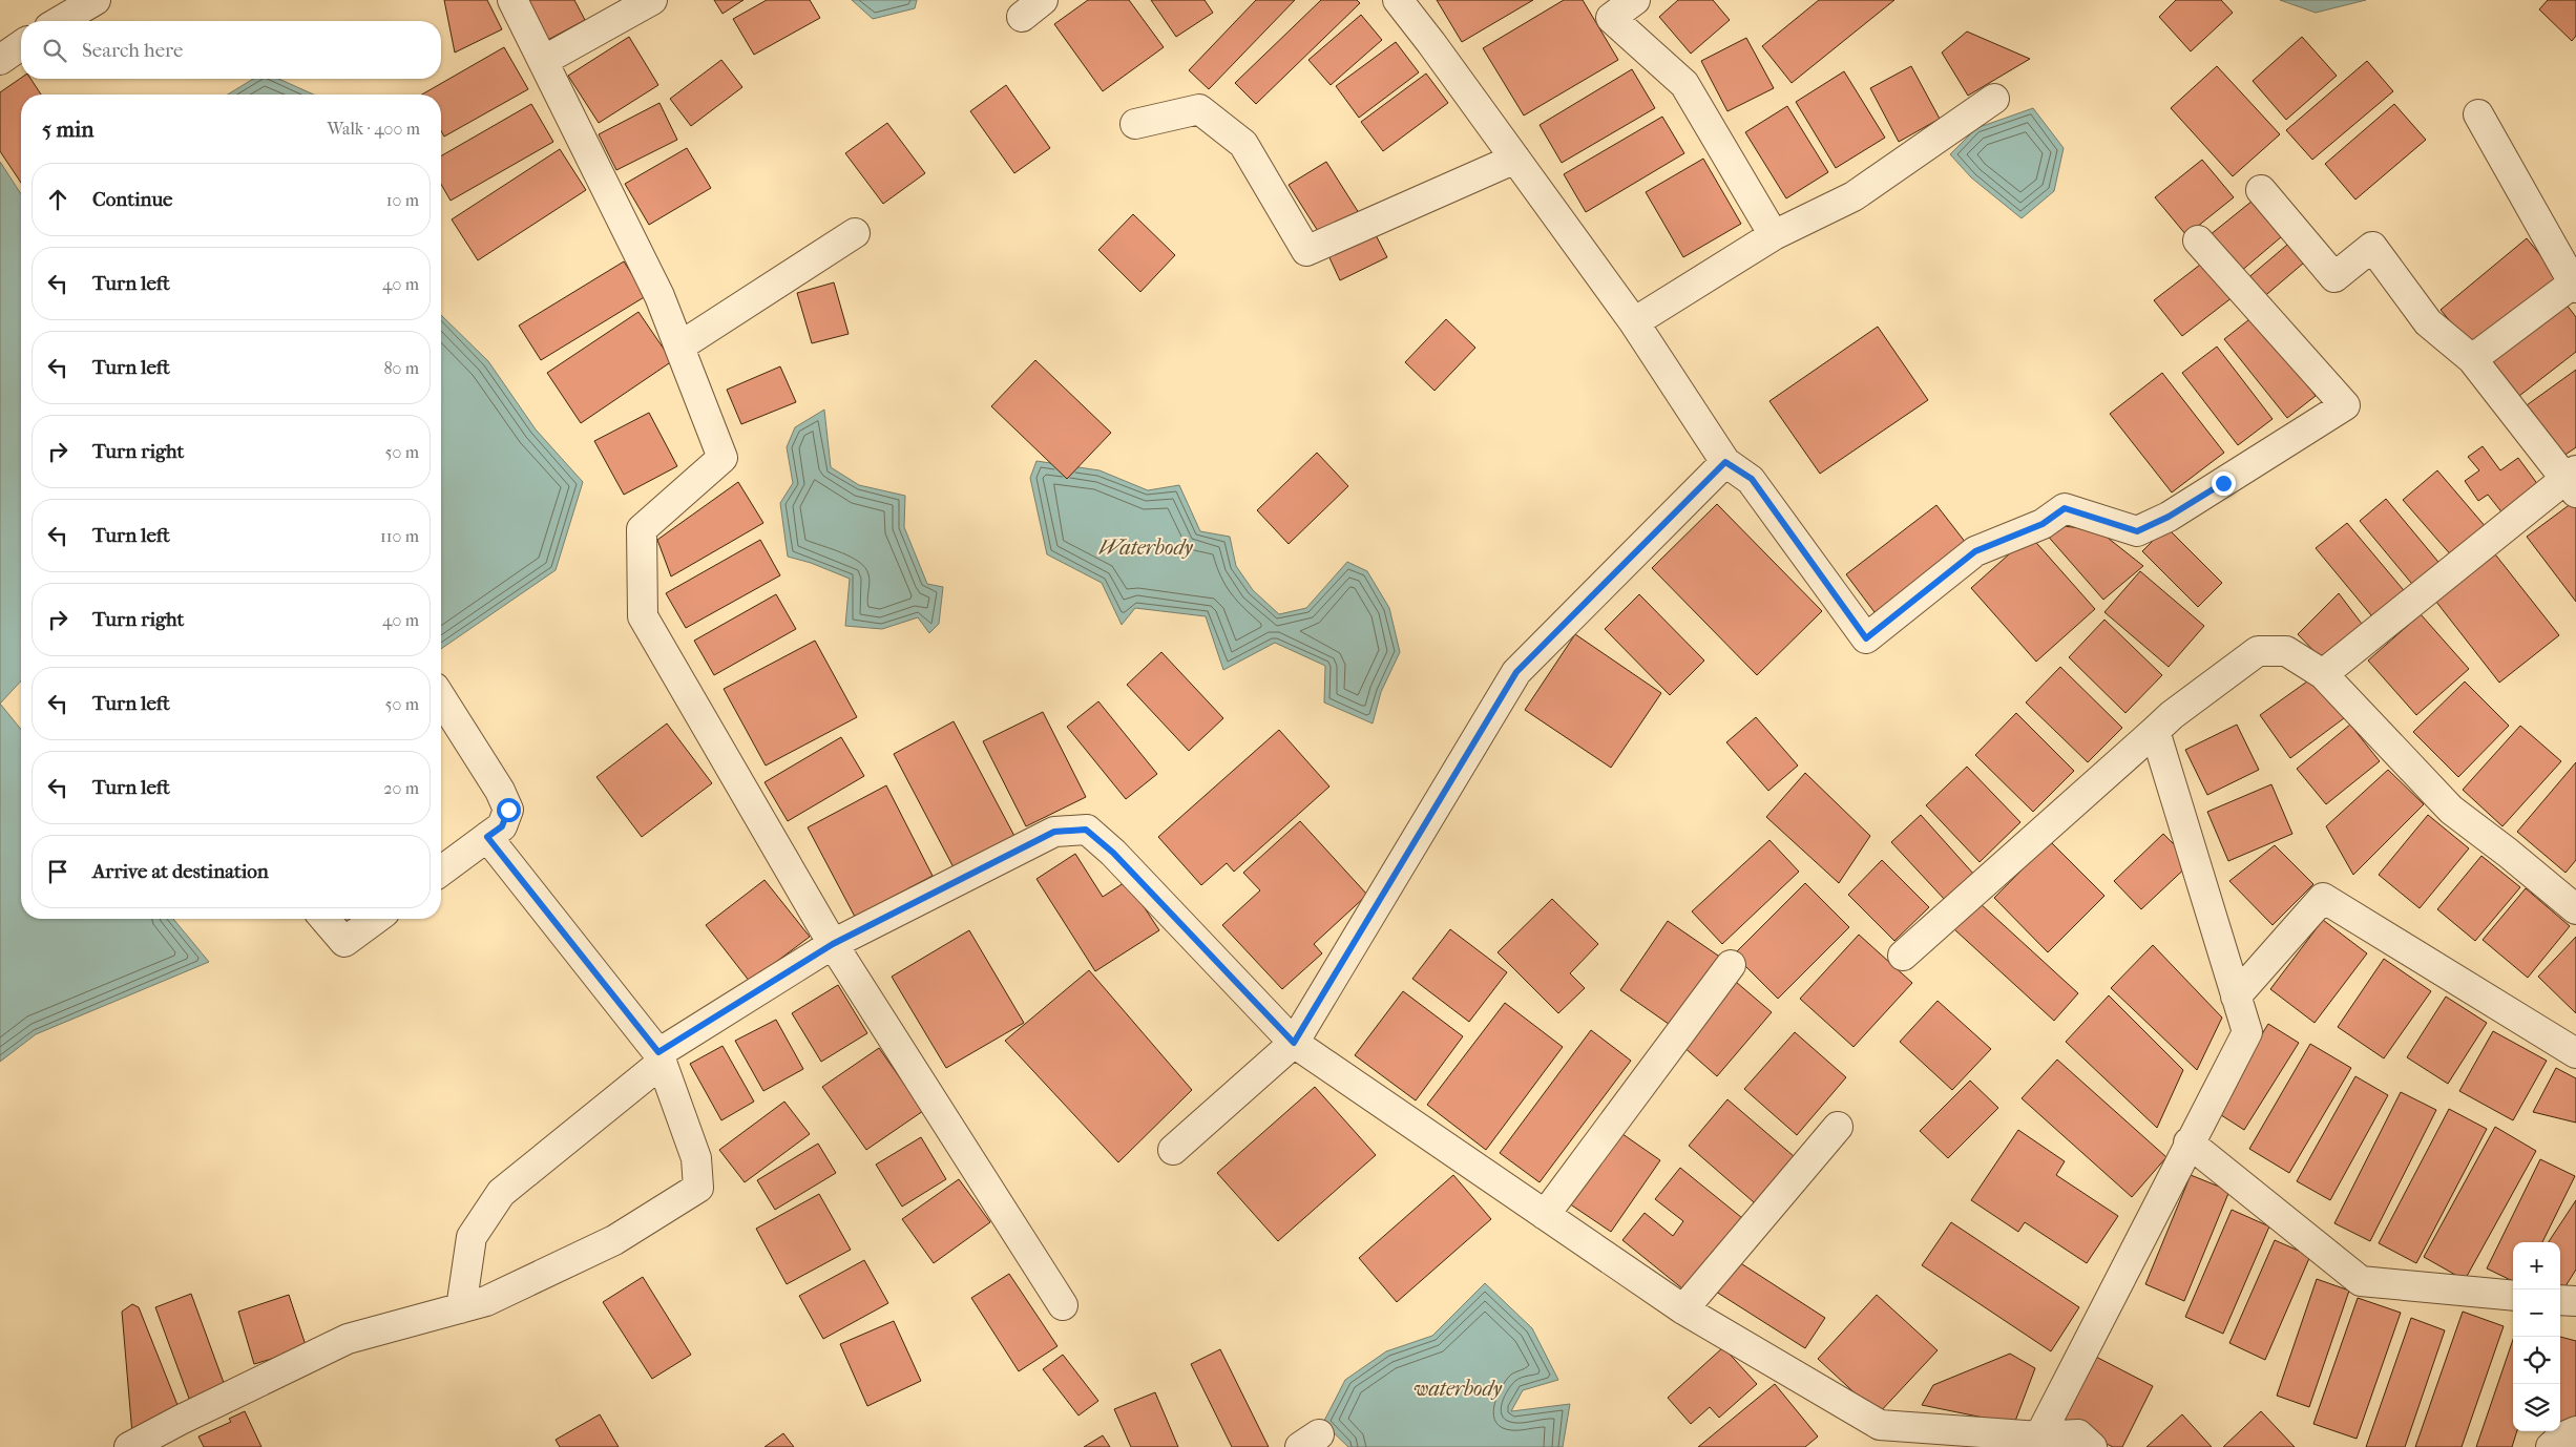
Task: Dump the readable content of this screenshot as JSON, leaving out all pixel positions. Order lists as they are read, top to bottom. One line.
{"water":["Waterbody","waterbody"],"page":{"search":"Search here","heading":["5 min","Walk · 400 m"],"list":[["Continue","10 m"],["Turn left","40 m"],["Turn left","80 m"],["Turn right","50 m"],["Turn left","110 m"],["Turn right","40 m"],["Turn left","50 m"],["Turn left","20 m"],"Arrive at destination"],"map_buttons":["+","−"]}}
